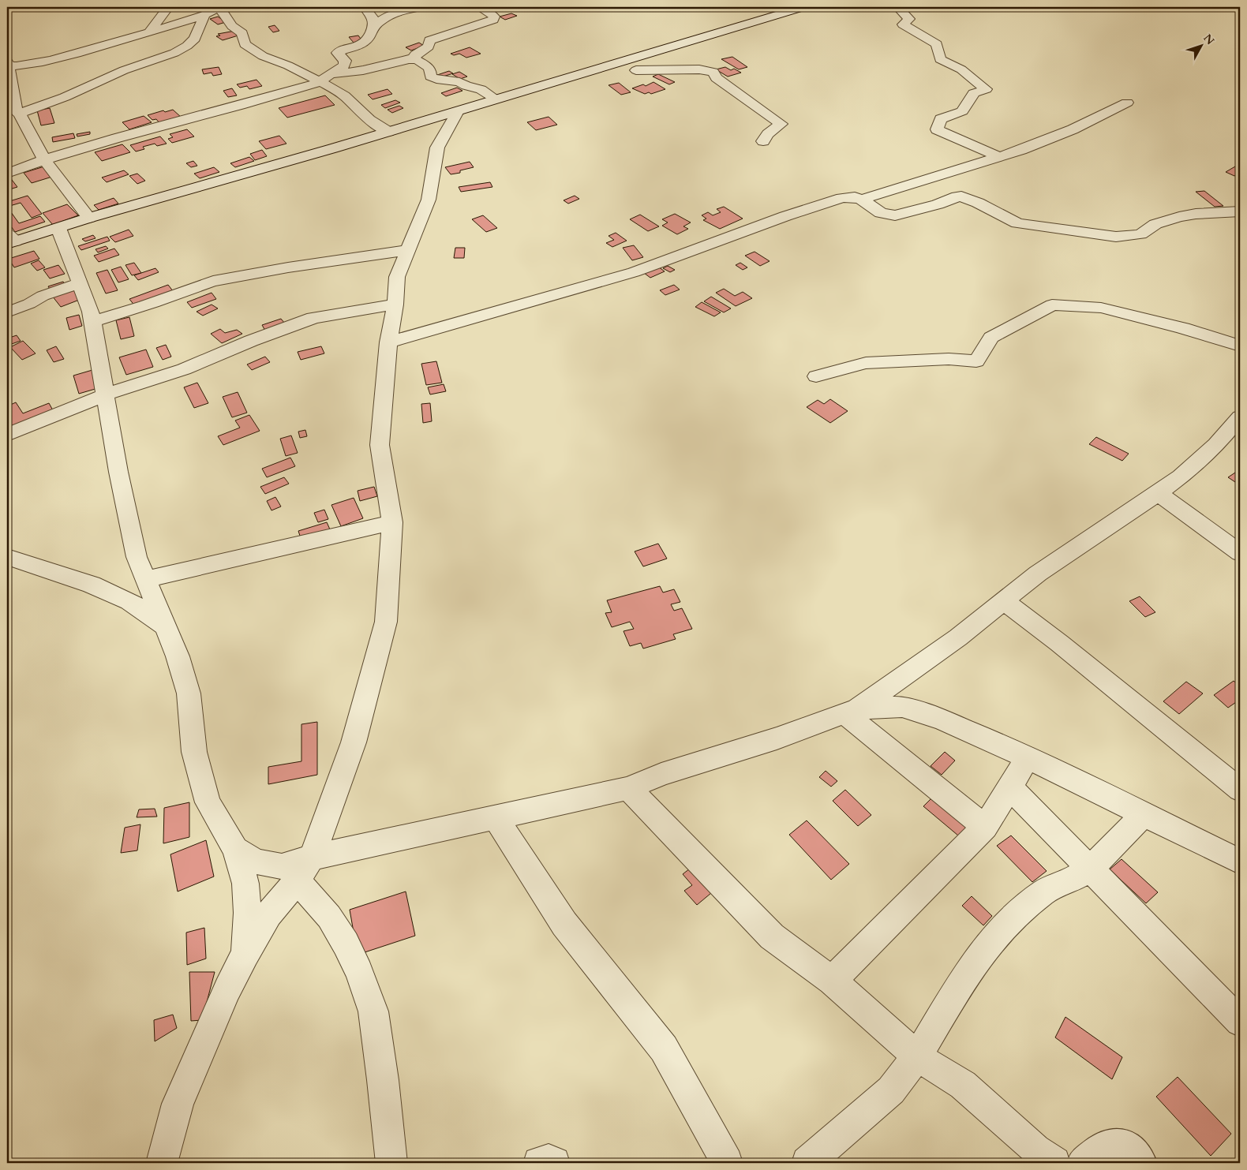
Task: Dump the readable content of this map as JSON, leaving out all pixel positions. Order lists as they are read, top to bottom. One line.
{"north":"top right"}
